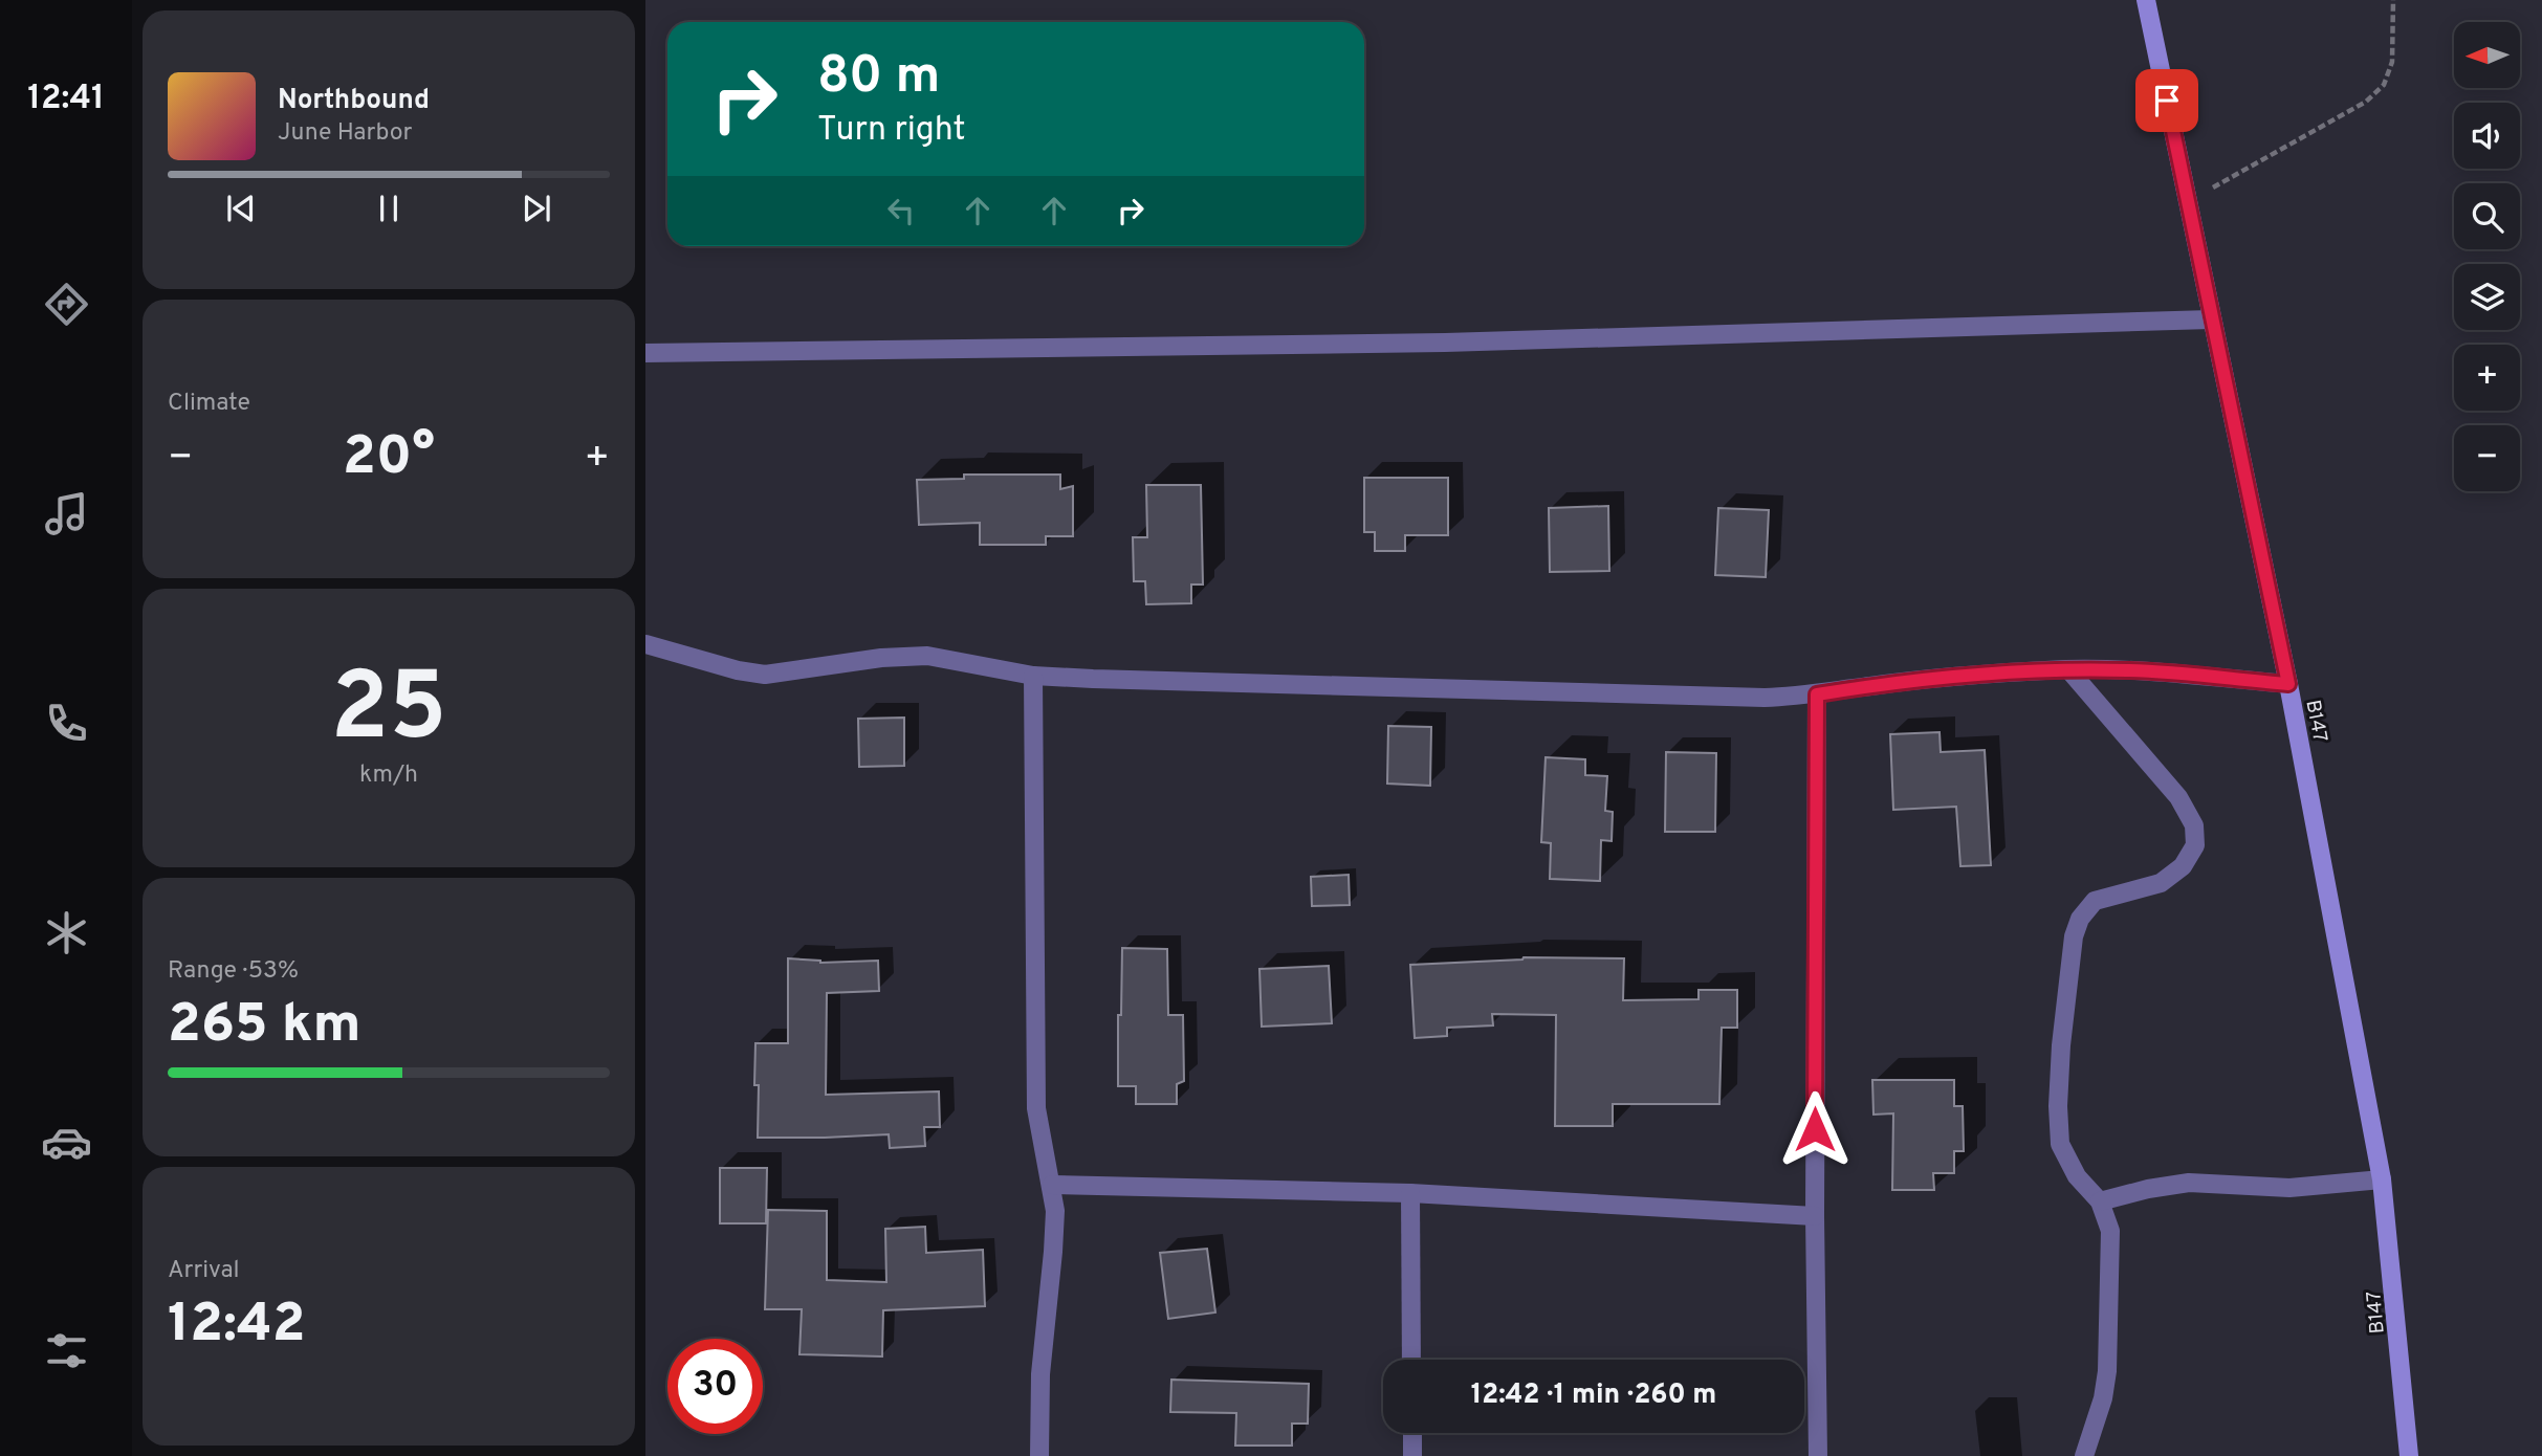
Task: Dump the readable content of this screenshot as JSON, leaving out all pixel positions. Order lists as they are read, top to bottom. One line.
{"streets":{"main road":["B147"]},"north":"left","page":{"tabs":"12:41","map_buttons":["+","−"],"turn":["80 m","Turn right"],"song":["Northbound","June Harbor"],"tile":["Climate",["25","km/h"],["Range · 53%","265 km"],["Arrival","12:42"]],"heat":["−","20°","+"],"limit":"30","trip":"12:42 · 1 min · 260 m"}}
